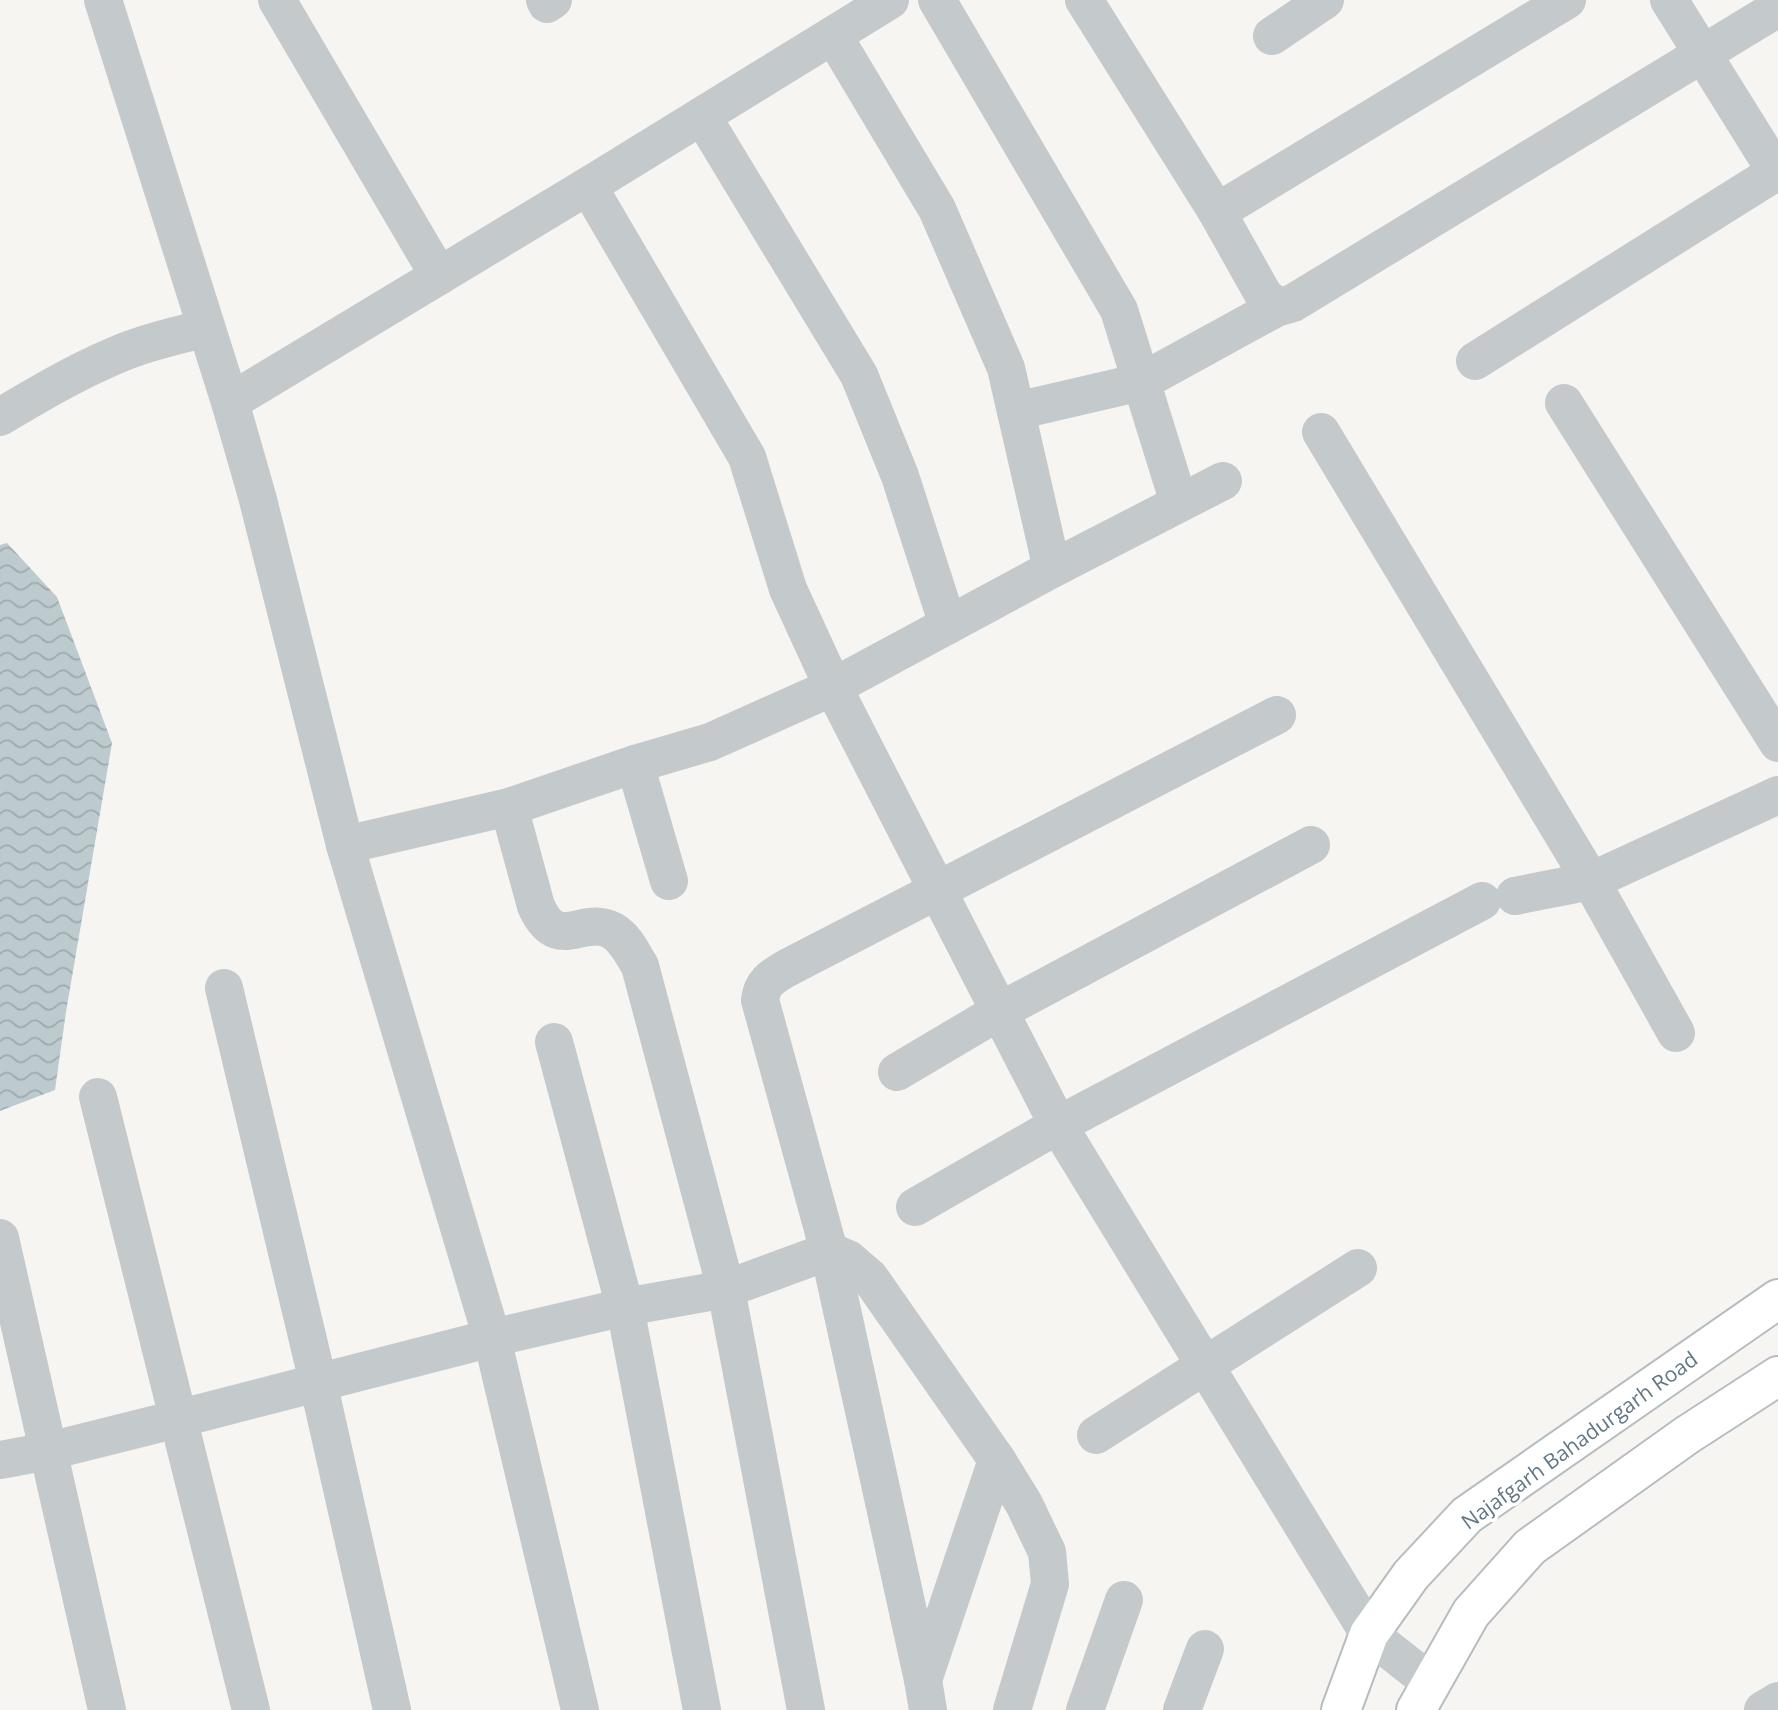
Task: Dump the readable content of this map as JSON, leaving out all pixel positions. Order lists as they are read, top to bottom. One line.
{"streets":{"main road":["Najafgarh Bahadurgarh Road"]}}
